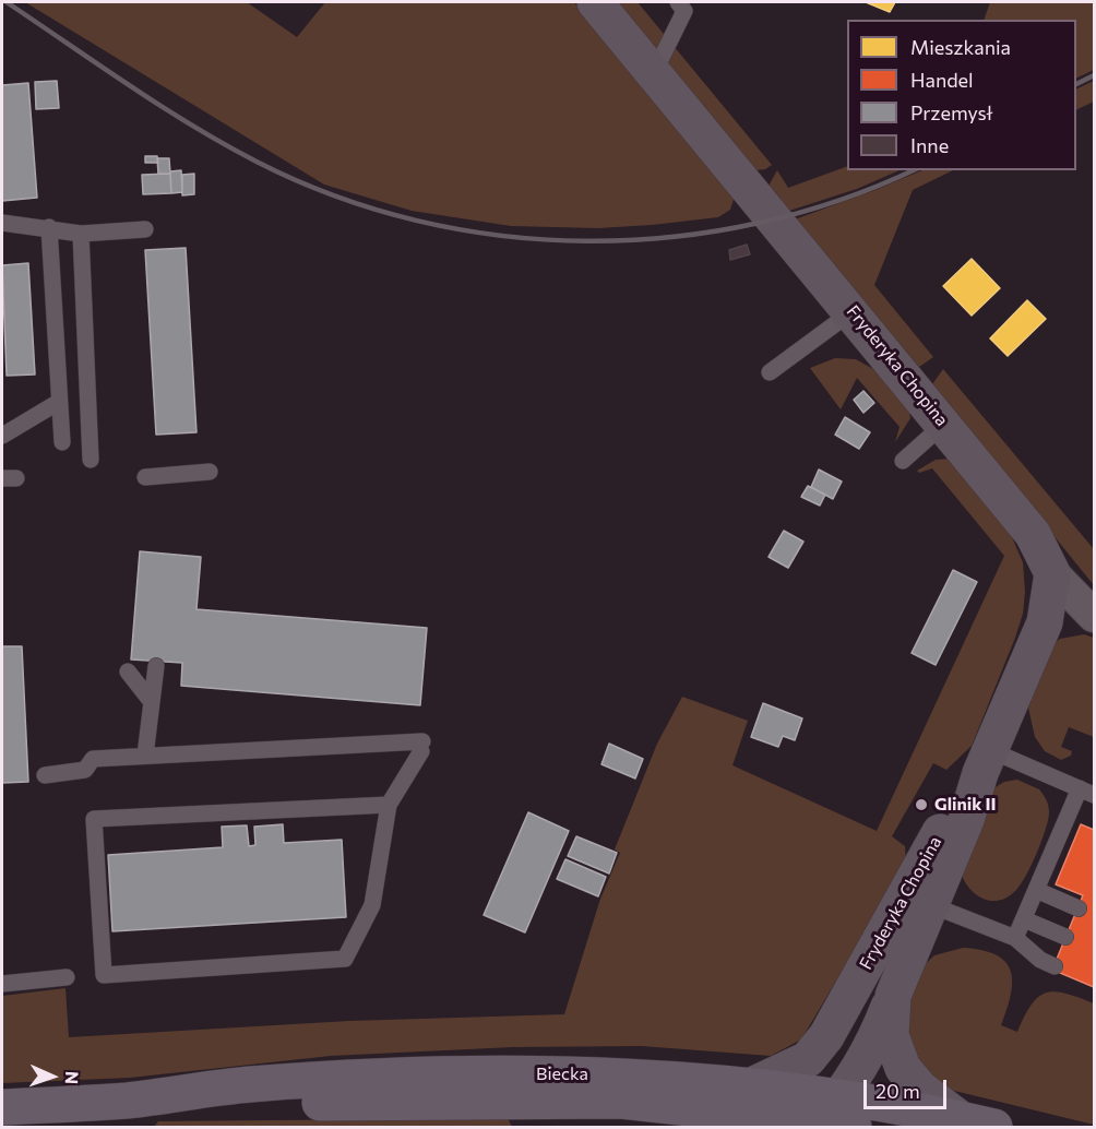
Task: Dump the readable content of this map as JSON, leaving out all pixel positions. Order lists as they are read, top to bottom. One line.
{"streets":{"main road":["Biecka"],"street":["Fryderyka Chopina"]},"crossings":[["Fryderyka Chopina","Biecka"]],"places":["Glinik II"],"legend":["Mieszkania","Handel","Przemysł","Inne"],"scale_bar":"20 m","north":"right"}
